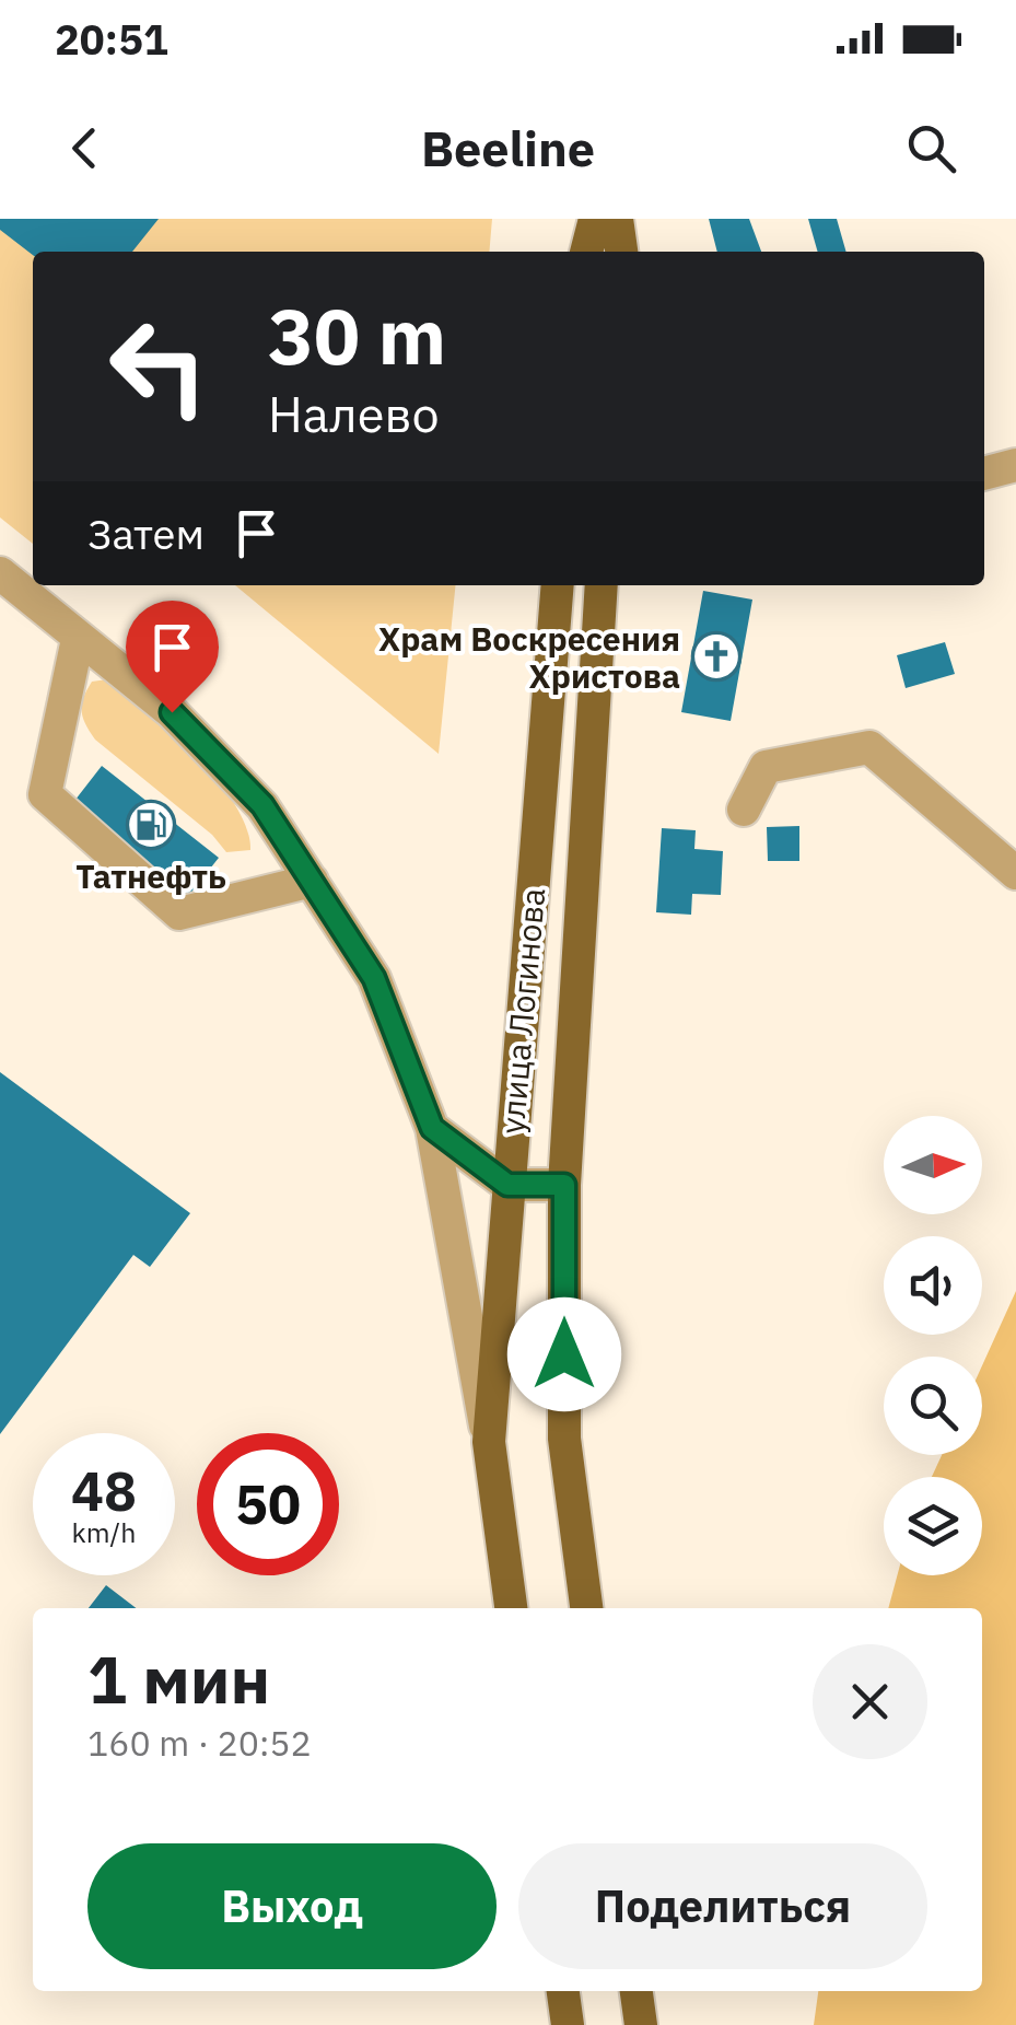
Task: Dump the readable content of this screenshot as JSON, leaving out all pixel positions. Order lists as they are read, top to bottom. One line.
{"streets":{"main road":["улица Логинова"]},"places":{"church":["Храм Воскресения Христова"],"fuel station":["Татнефть"]},"north":"right","page":{"status":"20:51","header":"Beeline","turn":["30 m","Налево"],"then":"Затем","speed":"48 km/h","limit":"50","heading":["1 мин","160 m · 20:52"],"buttons":["Выход","Поделиться"]}}
